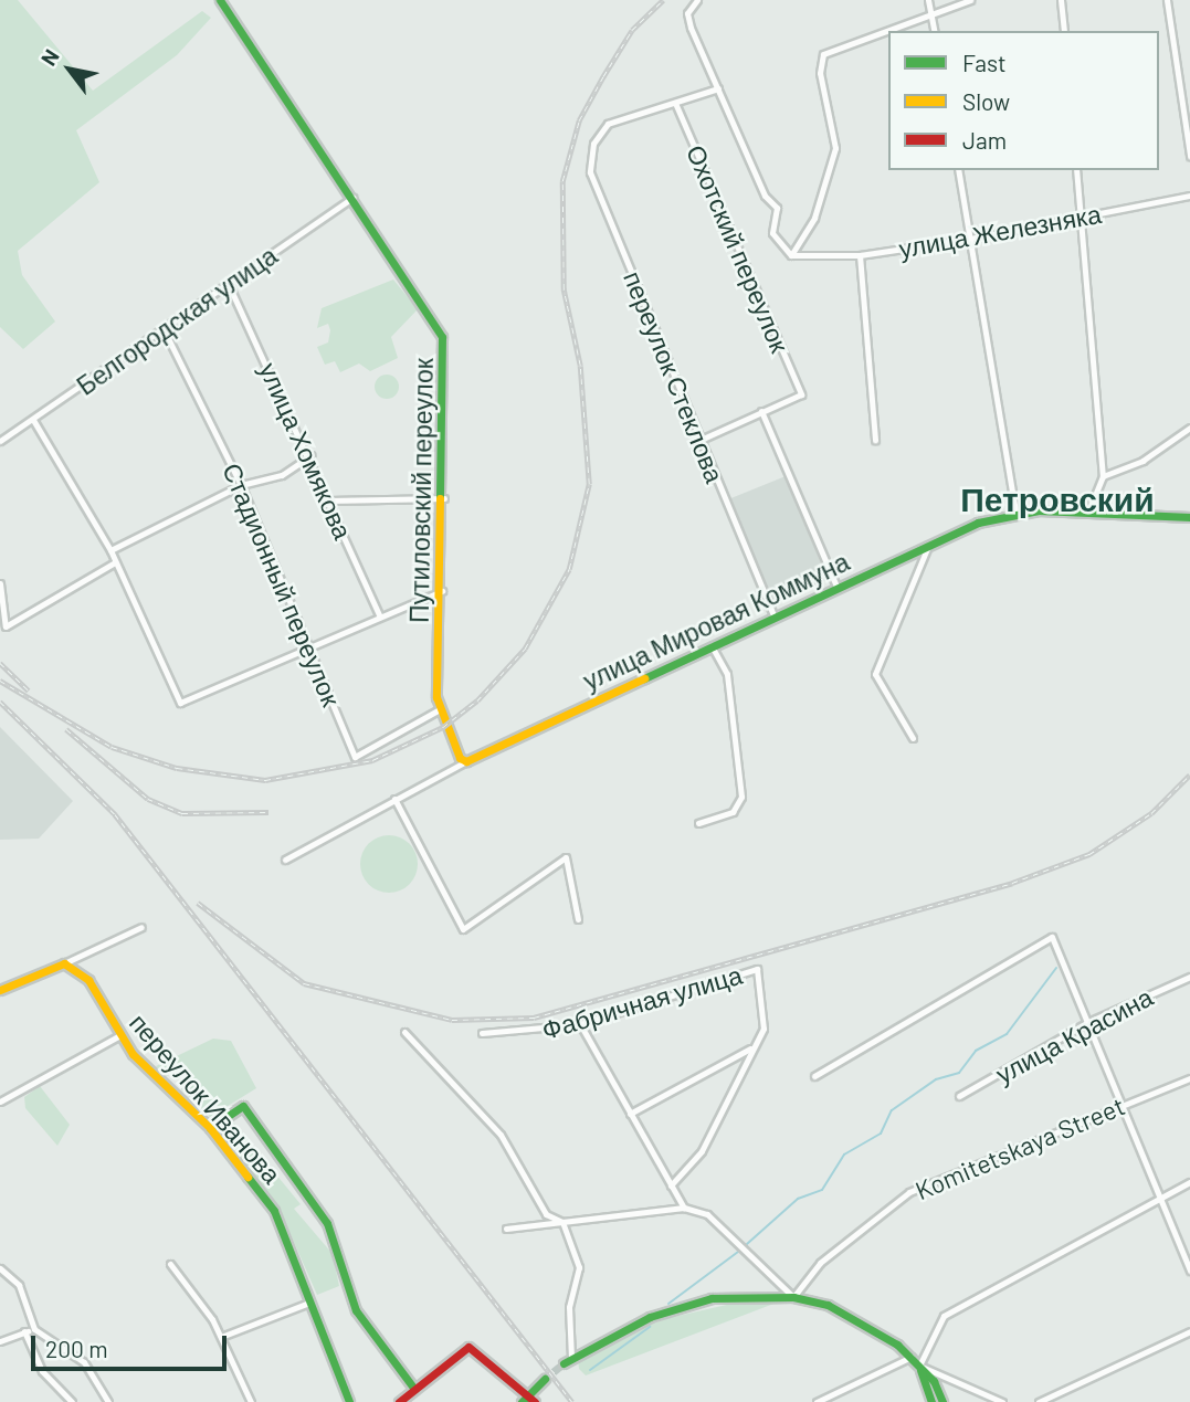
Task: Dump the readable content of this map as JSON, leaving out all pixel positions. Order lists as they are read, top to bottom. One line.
{"streets":{"main road":["Путиловский переулок","улица Мировая Коммуна","переулок Иванова"],"street":["улица Железняка","Охотский переулок","Белгородская улица","переулок Стеклова","улица Хомякова","Стадионный переулок","Фабричная улица","улица Красина","Komitetskaya Street"]},"crossings":[["улица Железняка","Охотский переулок"],["Охотский переулок","переулок Стеклова"],["Белгородская улица","улица Хомякова"],["Белгородская улица","Путиловский переулок"],["Белгородская улица","Стадионный переулок"],["переулок Стеклова","улица Мировая Коммуна"],["Путиловский переулок","Стадионный переулок"],["Путиловский переулок","улица Мировая Коммуна"]],"districts":["Петровский"],"legend":["Fast","Slow","Jam"],"scale_bar":"200 m","north":"top left"}
